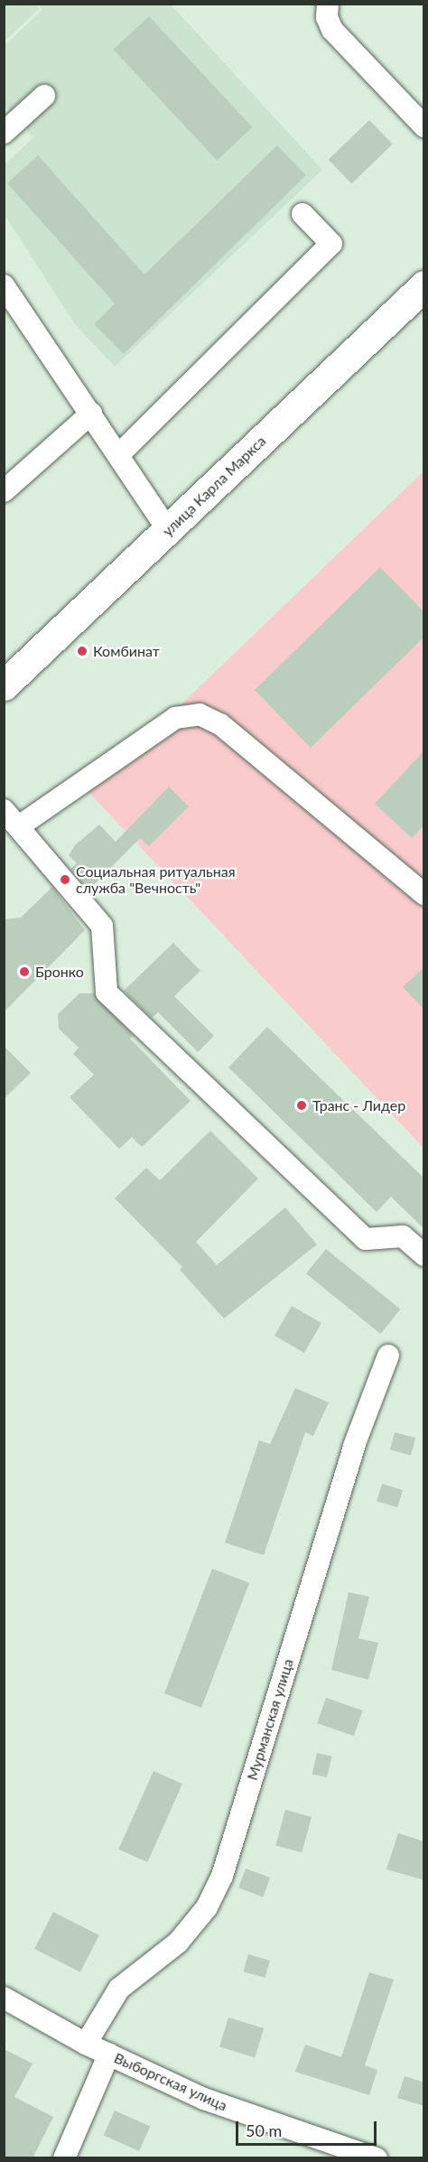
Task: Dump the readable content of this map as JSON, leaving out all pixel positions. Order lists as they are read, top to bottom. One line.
{"streets":{"highway":["улица Карла Маркса"],"street":["Мурманская улица","Выборгская улица"]},"crossings":[["Мурманская улица","Выборгская улица"]],"places":["Комбинат","Социальная ритуальная служба \"Вечность\"","Бронко","Транс - Лидер"],"scale_bar":"50 m"}
